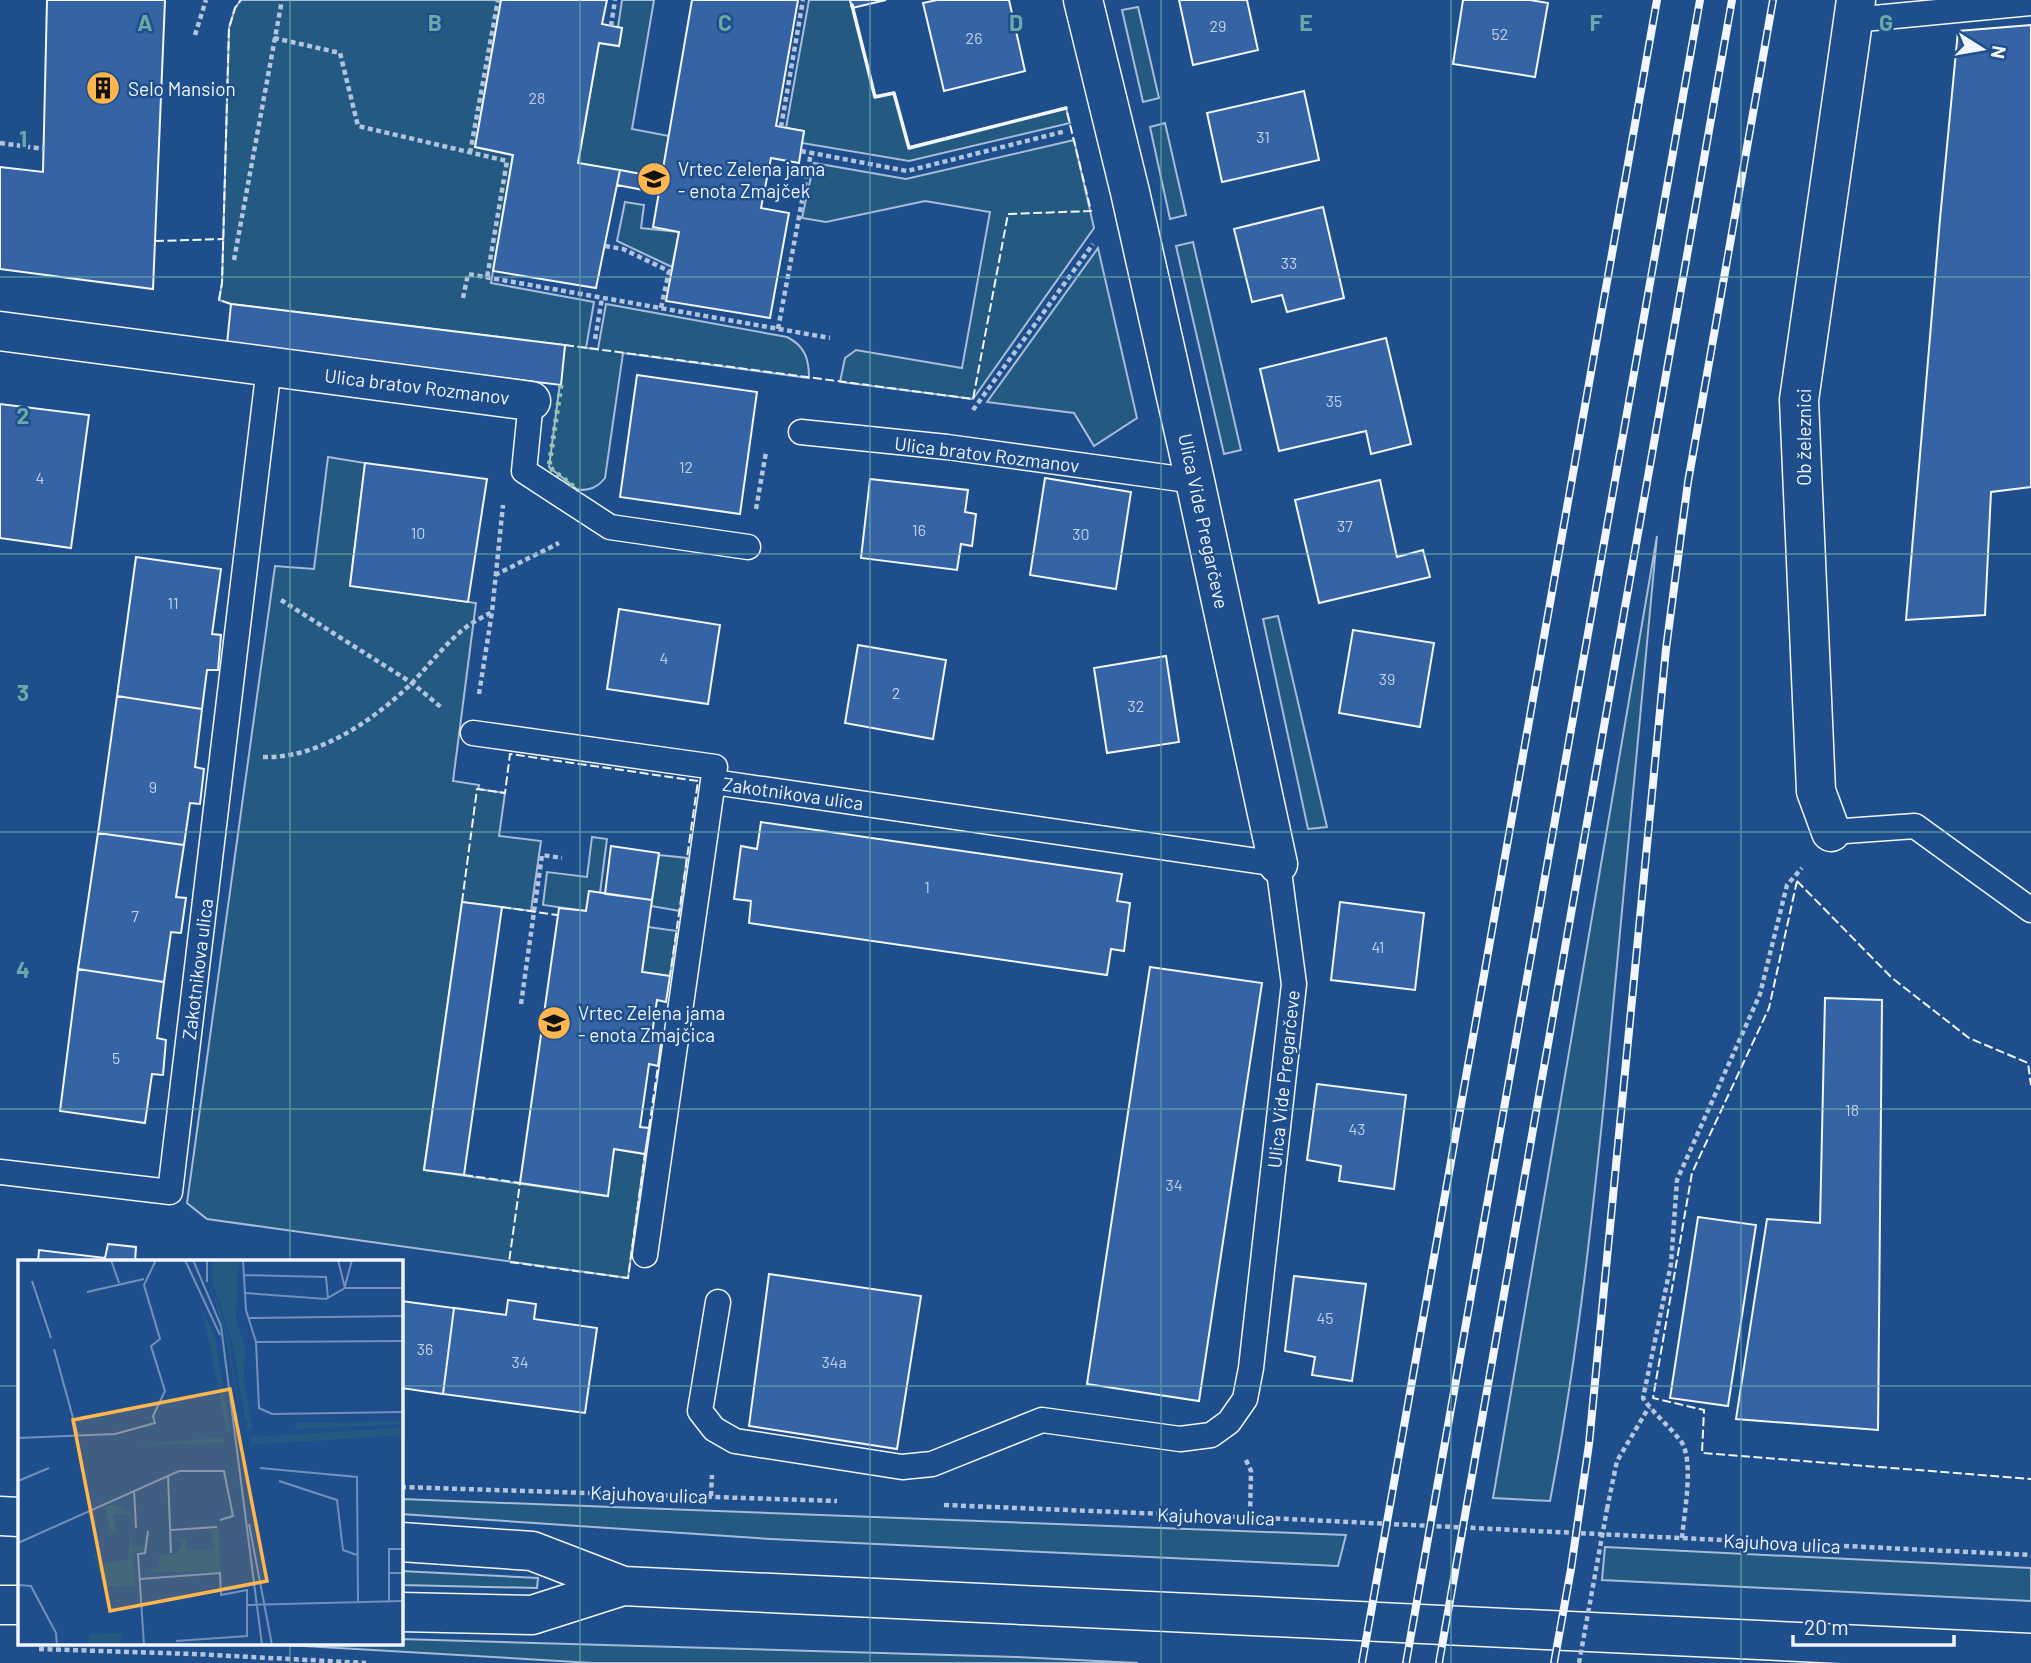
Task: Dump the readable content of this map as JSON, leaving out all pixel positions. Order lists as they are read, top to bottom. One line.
{"streets":{"street":["Ulica bratov Rozmanov","Ob železnici","Ulica Vide Pregarčeve"],"lane":["Zakotnikova ulica"],"path":["Kajuhova ulica"]},"crossings":[["Ulica bratov Rozmanov","Ulica Vide Pregarčeve"],["Ulica bratov Rozmanov","Zakotnikova ulica"],["Ulica Vide Pregarčeve","Zakotnikova ulica"]],"places":{"building":["Selo Mansion"],"school or university":["Vrtec Zelena jama - enota Zmajček","Vrtec Zelena jama - enota Zmajčica"]},"house_numbers":["29","52","26","28","31","33","35","12","4","37","16","10","30","11","4","39","2","32","9","1","7","41","5","18","43","34","45","36","34","34a"],"scale_bar":"20 m","north":"right","grid":{"columns":["A","B","C","D","E","F","G"],"rows":["1","2","3","4"]}}
